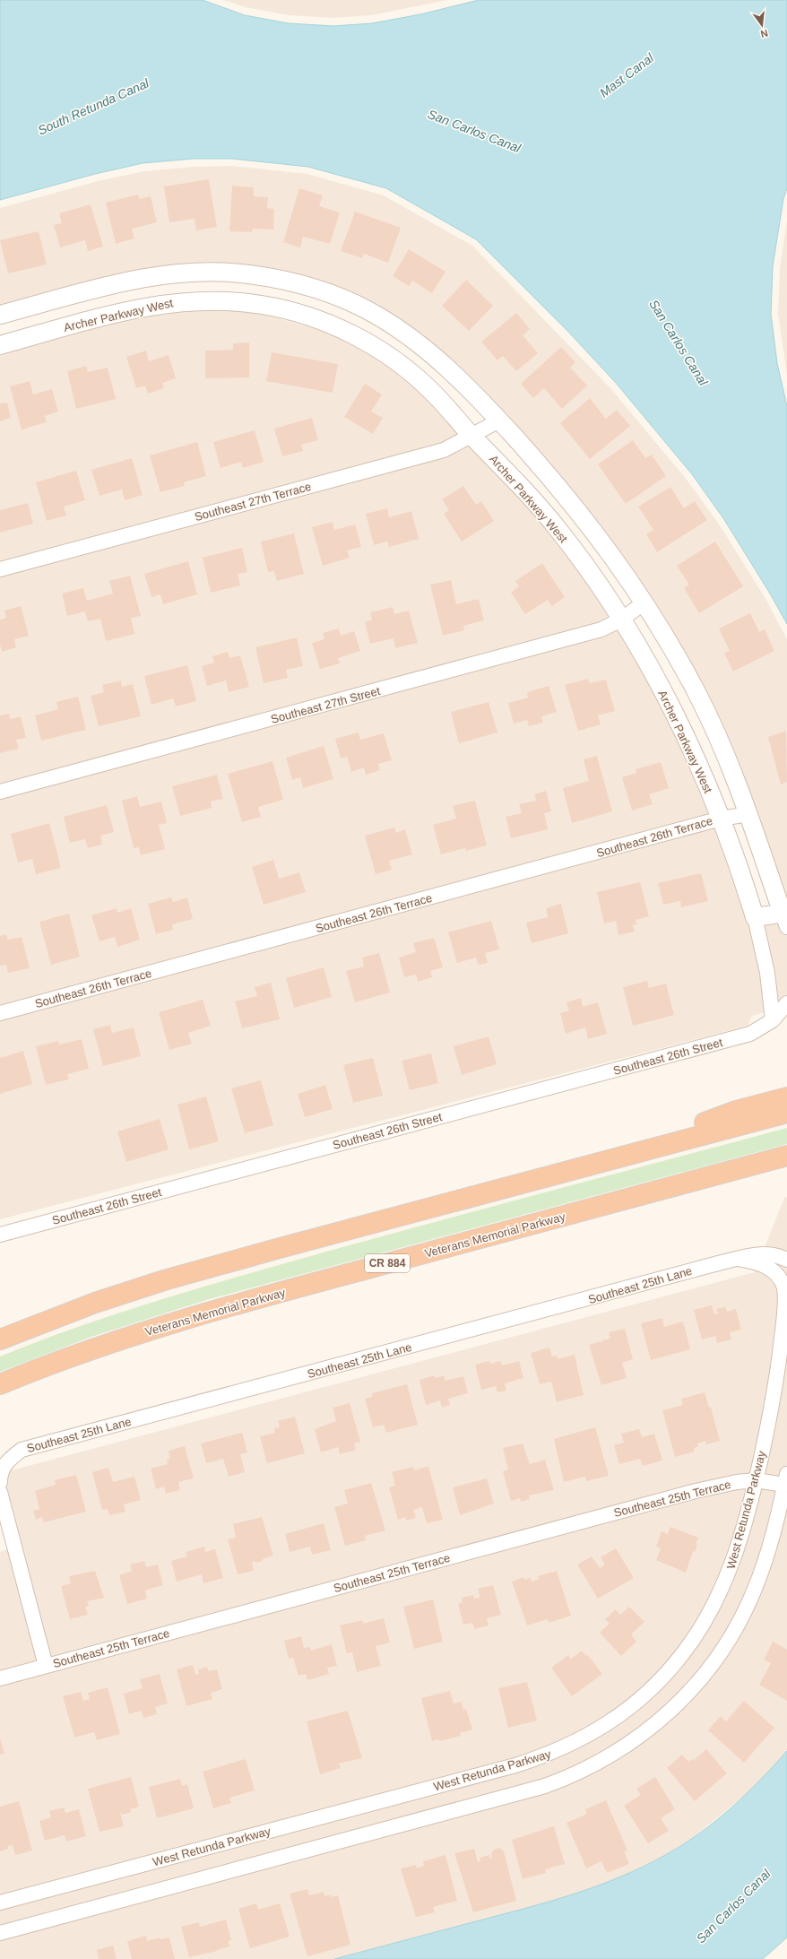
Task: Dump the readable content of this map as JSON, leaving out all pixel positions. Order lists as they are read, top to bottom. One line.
{"streets":{"highway":["Veterans Memorial Parkway","CR 884"],"street":["Archer Parkway West","Southeast 27th Terrace","Southeast 27th Street","Southeast 26th Terrace","Southeast 26th Street","Southeast 25th Lane","Southeast 25th Terrace","West Retunda Parkway"]},"crossings":[["Archer Parkway West","Southeast 27th Terrace"],["Archer Parkway West","Southeast 27th Street"],["Archer Parkway West","Southeast 26th Terrace"],["Archer Parkway West","Southeast 26th Street"],["Southeast 25th Lane","West Retunda Parkway"],["Southeast 25th Terrace","West Retunda Parkway"]],"water":["Mast Canal","South Retunda Canal","San Carlos Canal"],"north":"bottom"}
